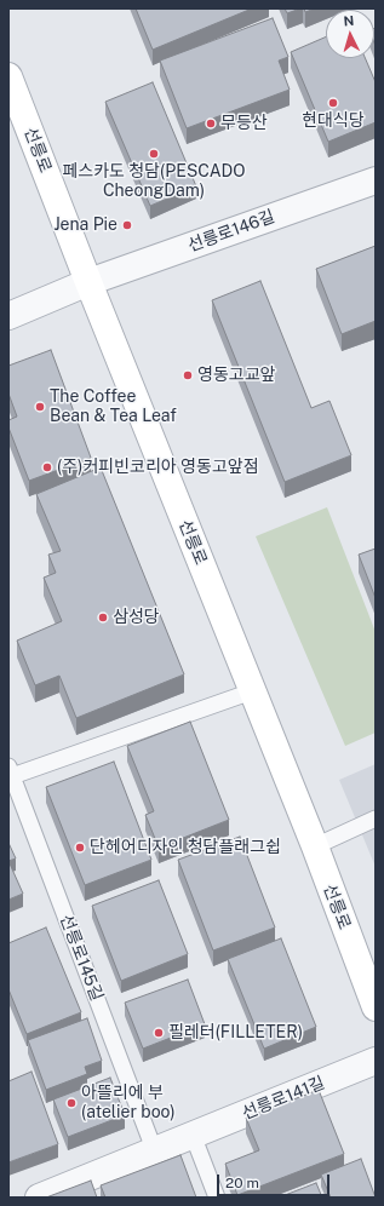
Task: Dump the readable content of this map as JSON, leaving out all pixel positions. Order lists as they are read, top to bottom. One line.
{"streets":{"main road":["선릉로"],"street":["선릉로146길","선릉로141길"],"lane":["선릉로145길"]},"crossings":[["선릉로","선릉로146길"],["선릉로145길","선릉로141길"]],"places":["현대식당","무등산","페스카도 청담(PESCADO CheongDam)","Jena Pie","영동고교앞","The Coffee Bean & Tea Leaf","(주)커피빈코리아 영동고앞점","삼성당","단헤어디자인 청담플래그쉽","필레터(FILLETER)","아뜰리에 부 (atelier boo)"],"scale_bar":"20 m","north":"top"}
